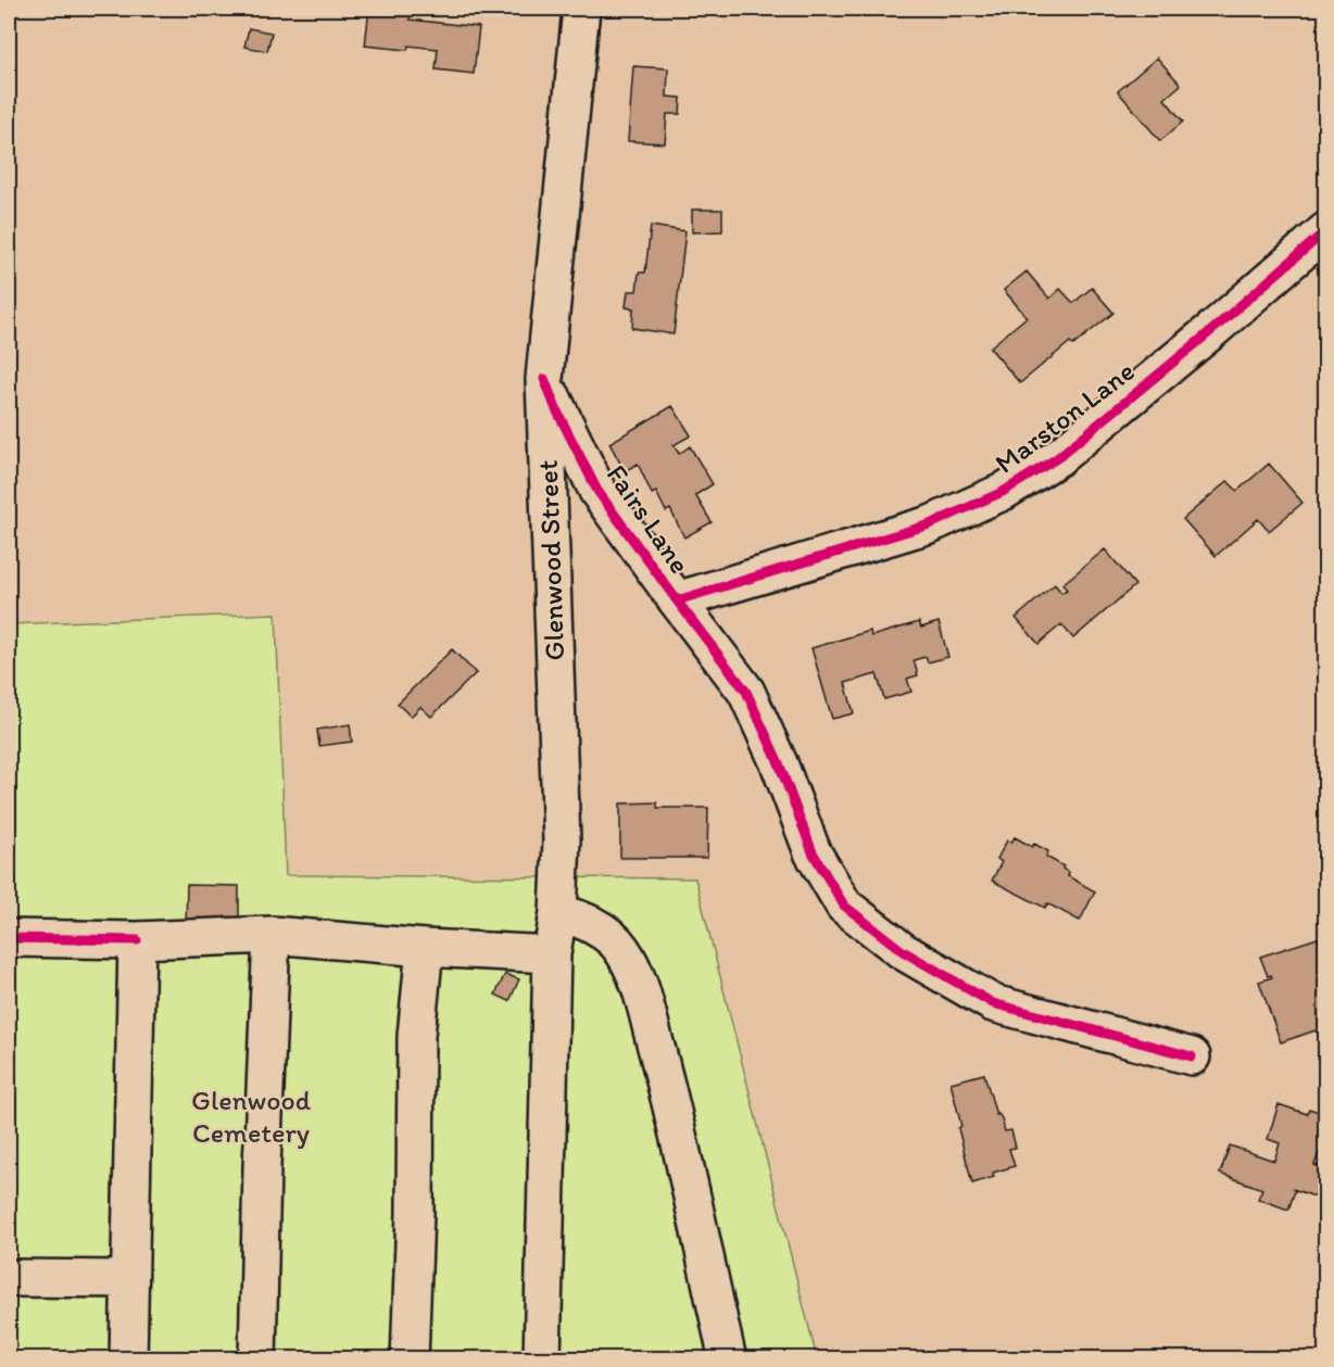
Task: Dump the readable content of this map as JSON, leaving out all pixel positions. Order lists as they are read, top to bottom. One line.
{"streets":{"street":["Marston Lane","Fairs Lane","Glenwood Street"]},"crossings":[["Marston Lane","Fairs Lane"],["Fairs Lane","Glenwood Street"]],"parks":["Glenwood Cemetery"]}
